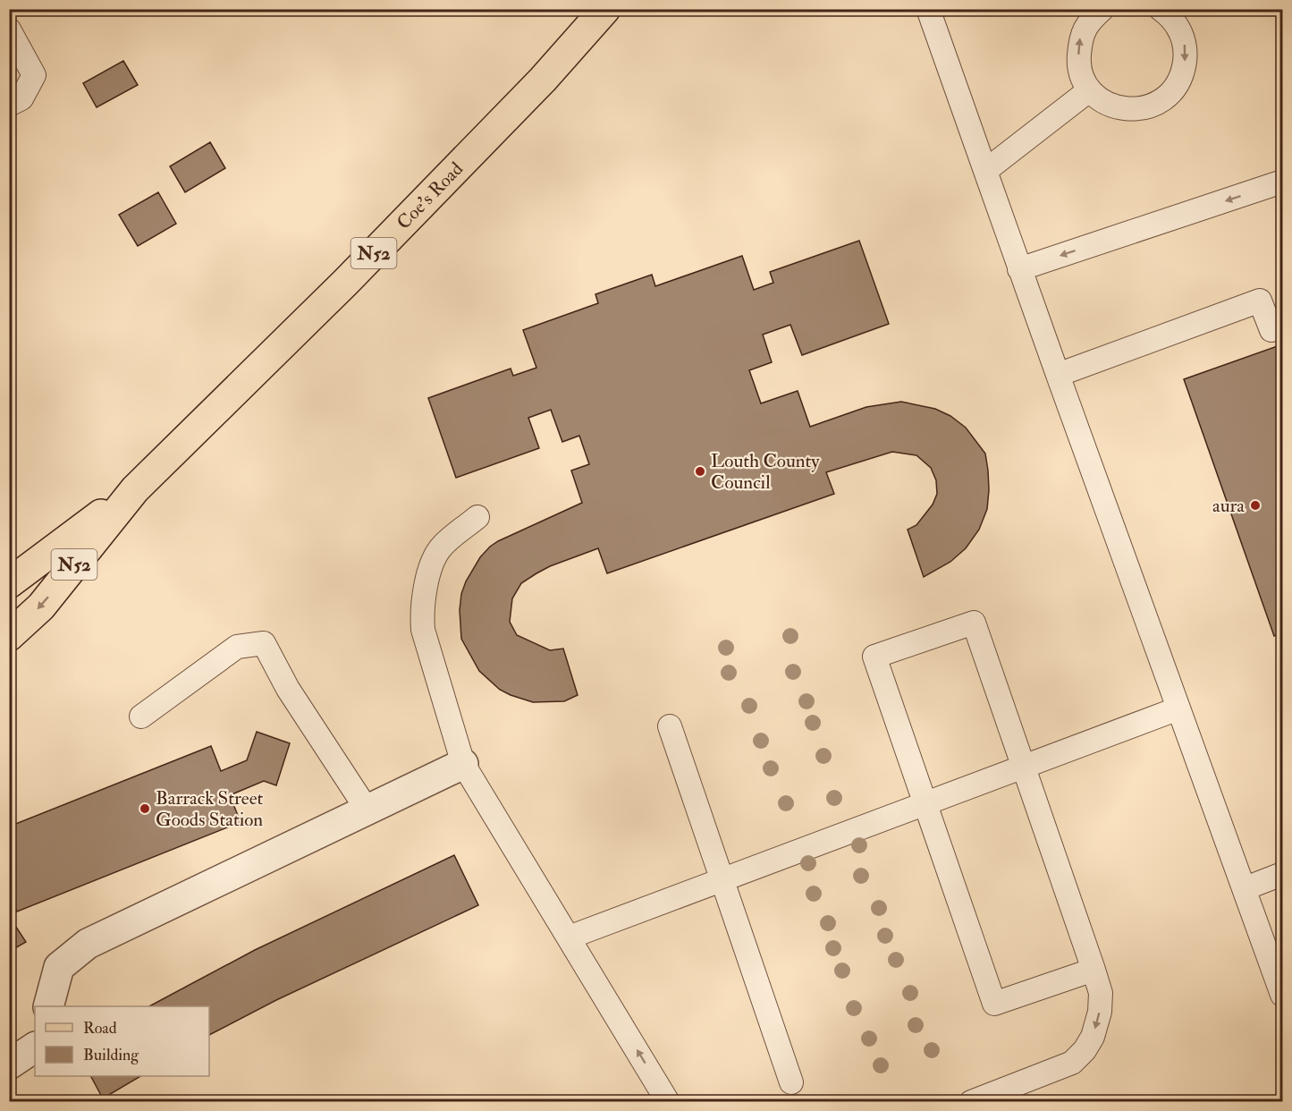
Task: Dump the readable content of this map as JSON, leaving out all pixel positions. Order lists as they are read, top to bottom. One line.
{"streets":{"main road":["Coe's Road","N52"]},"places":["Louth County Council","aura","Barrack Street Goods Station"],"legend":["Road","Building"]}
